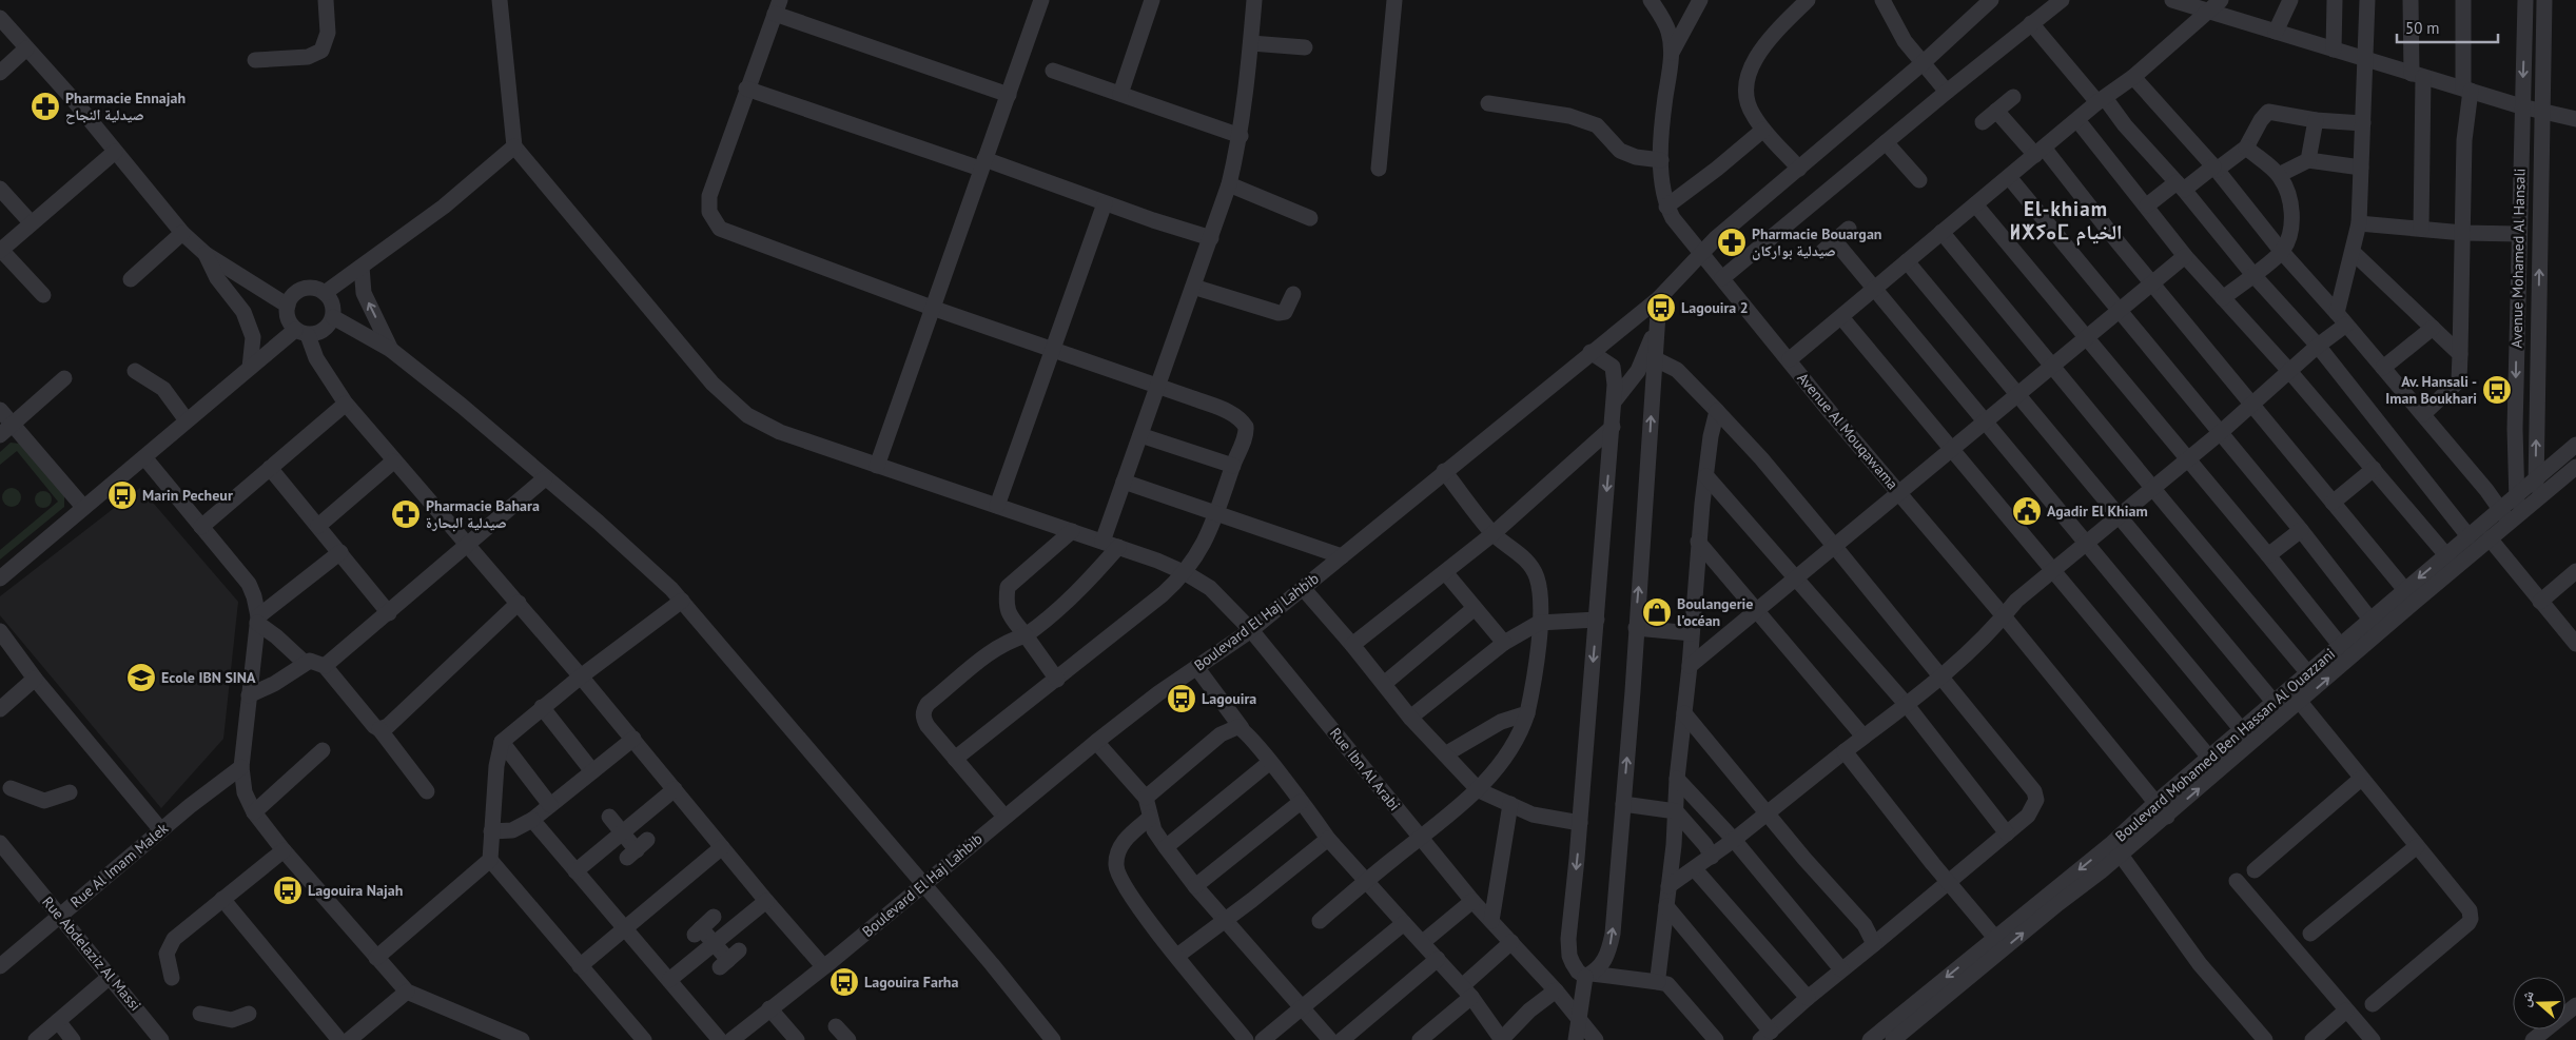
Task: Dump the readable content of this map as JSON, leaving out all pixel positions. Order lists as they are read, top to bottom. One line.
{"streets":{"street":["Avenue Mohamed Al Hansali","Avenue Al Mouqawama","Boulevard El Haj Lahbib","Boulevard Mohamed Ben Hassan Al Ouazzani","Rue Ibn Al Arabi","Rue Al Imam Malek","Rue Abdelaziz Al Massi"]},"crossings":[["Avenue Mohamed Al Hansali","Boulevard Mohamed Ben Hassan Al Ouazzani"],["Avenue Al Mouqawama","Boulevard El Haj Lahbib"],["Avenue Al Mouqawama","Boulevard Mohamed Ben Hassan Al Ouazzani"],["Boulevard El Haj Lahbib","Rue Ibn Al Arabi"],["Rue Al Imam Malek","Rue Abdelaziz Al Massi"]],"districts":["El-khiam ⵍⵅⵢⴰⵎ الخيام"],"places":{"pharmacy":["Pharmacie Ennajah صيدلية النجاح","Pharmacie Bouargan صيدلية بواركان","Pharmacie Bahara صيدلية البحارة"],"bus stop":["Lagouira 2","Av. Hansali - Iman Boukhari","Marin Pecheur","Lagouira","Lagouira Najah","Lagouira Farha"],"public building":["Agadir El Khiam"],"shop":["Boulangerie l'océan"],"school or university":["Ecole IBN SINA"]},"scale_bar":"50 m","north":"left"}
